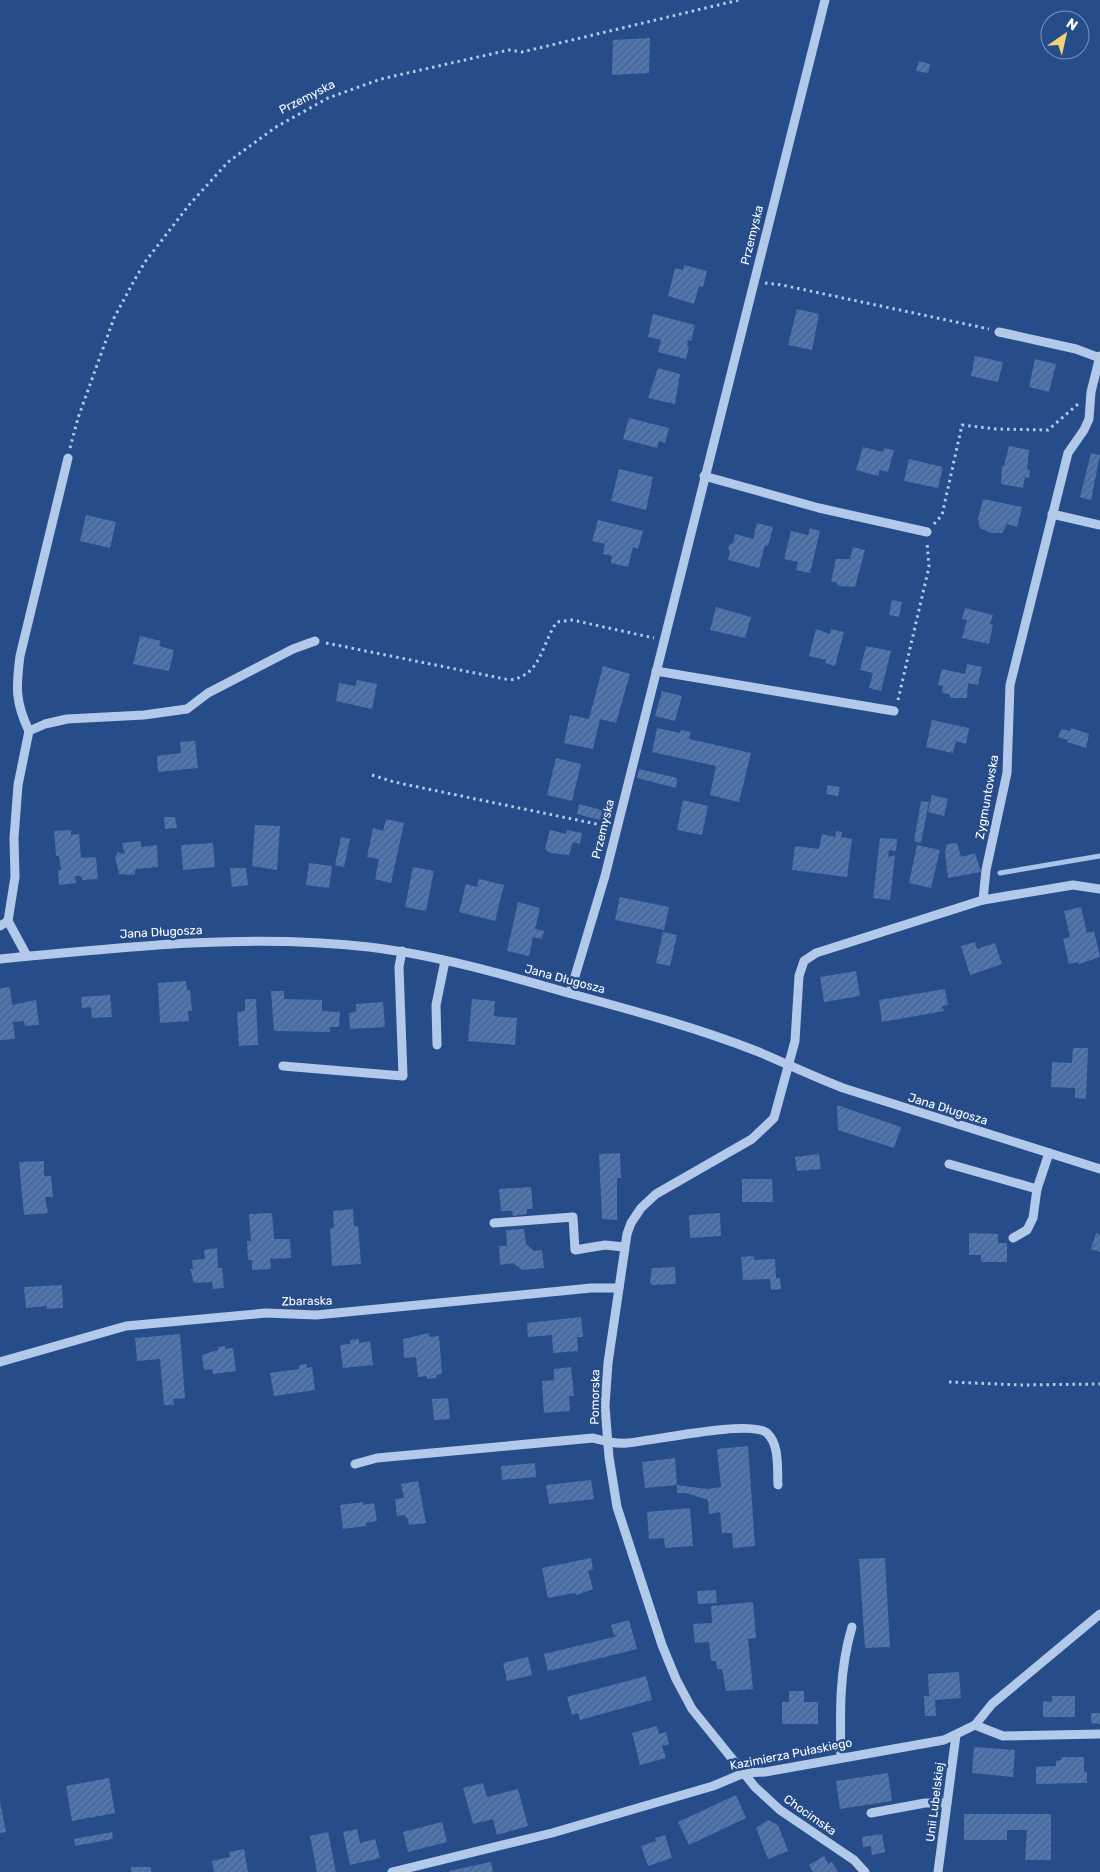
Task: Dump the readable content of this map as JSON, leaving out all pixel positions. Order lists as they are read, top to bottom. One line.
{"streets":{"street":["Przemyska","Zygmuntowska","Jana Długosza","Zbaraska","Pomorska","Kazimierza Pułaskiego","Unii Lubelskiej","Chocimska"]},"crossings":[["Przemyska","Jana Długosza"],["Jana Długosza","Pomorska"],["Zbaraska","Pomorska"],["Pomorska","Kazimierza Pułaskiego"],["Pomorska","Chocimska"],["Kazimierza Pułaskiego","Unii Lubelskiej"],["Kazimierza Pułaskiego","Chocimska"]],"north":"top right"}
